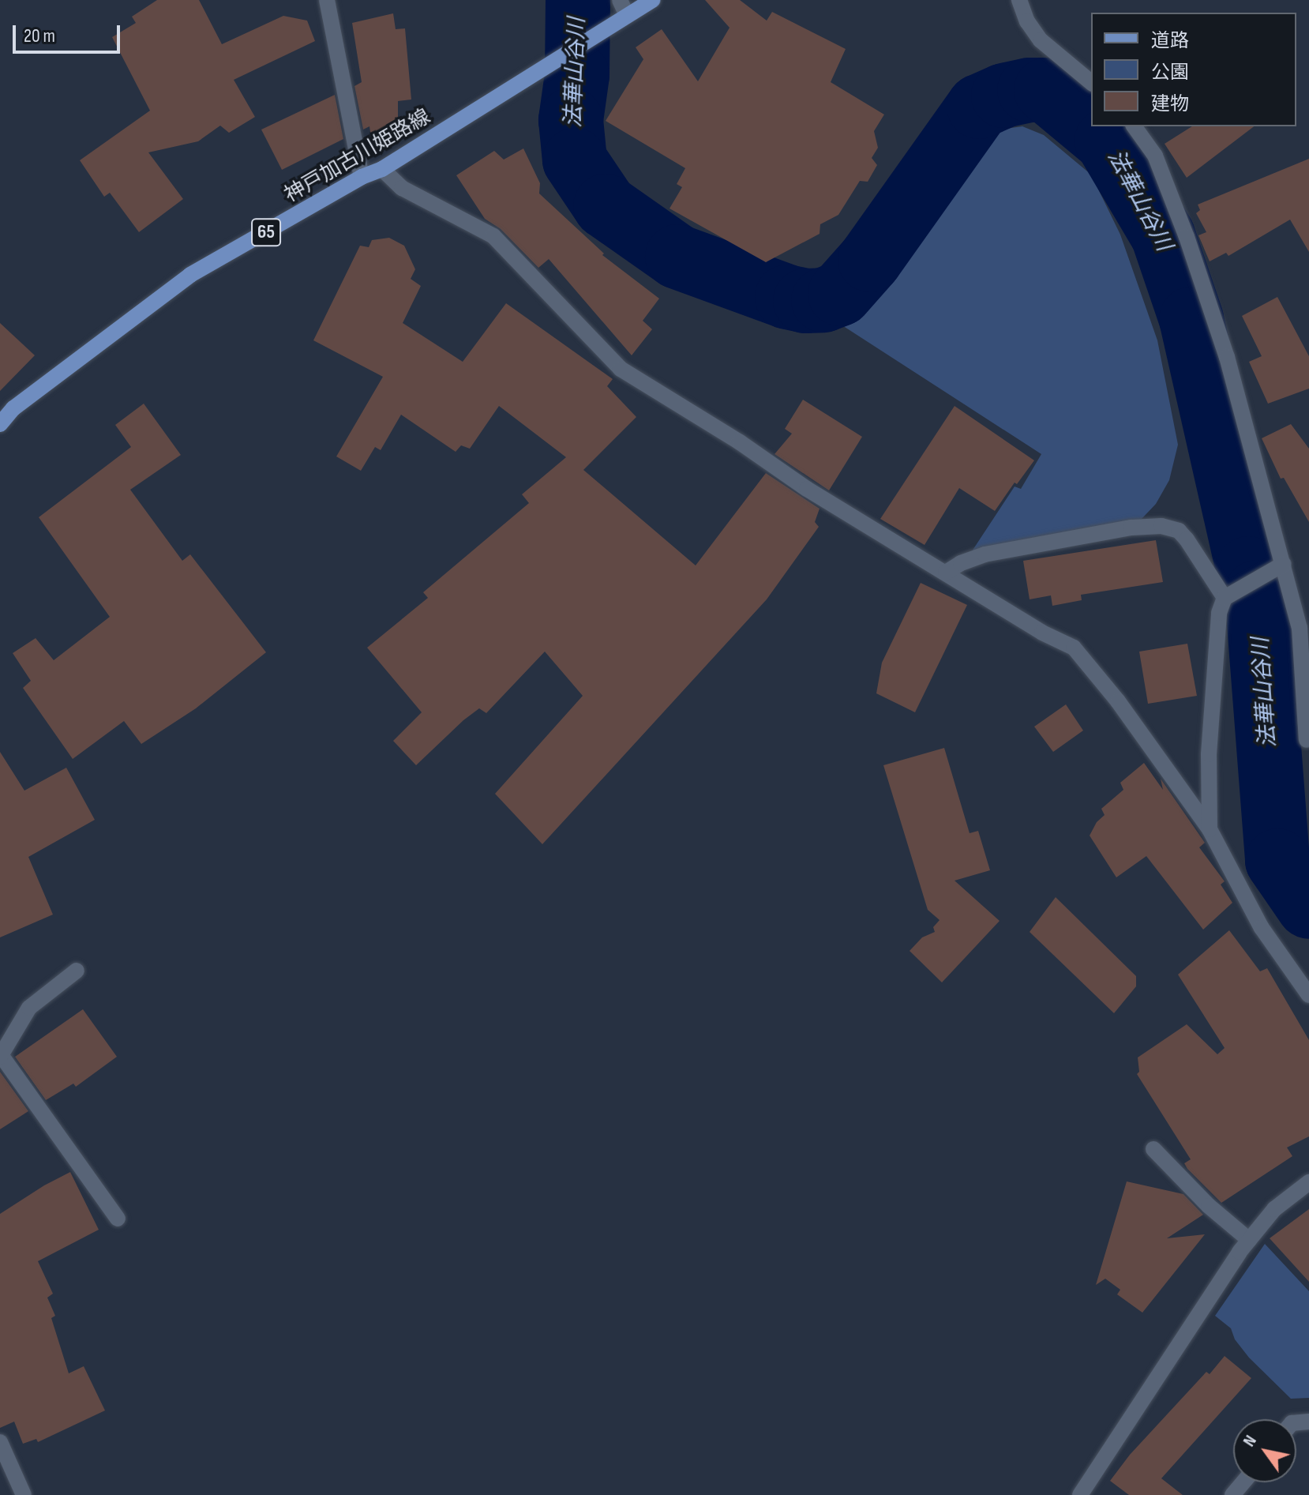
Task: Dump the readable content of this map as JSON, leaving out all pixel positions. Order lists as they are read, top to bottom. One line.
{"streets":{"main road":["神戸加古川姫路線","65"]},"water":["法華山谷川"],"legend":["道路","公園","建物"],"scale_bar":"20 m","north":"top left"}
